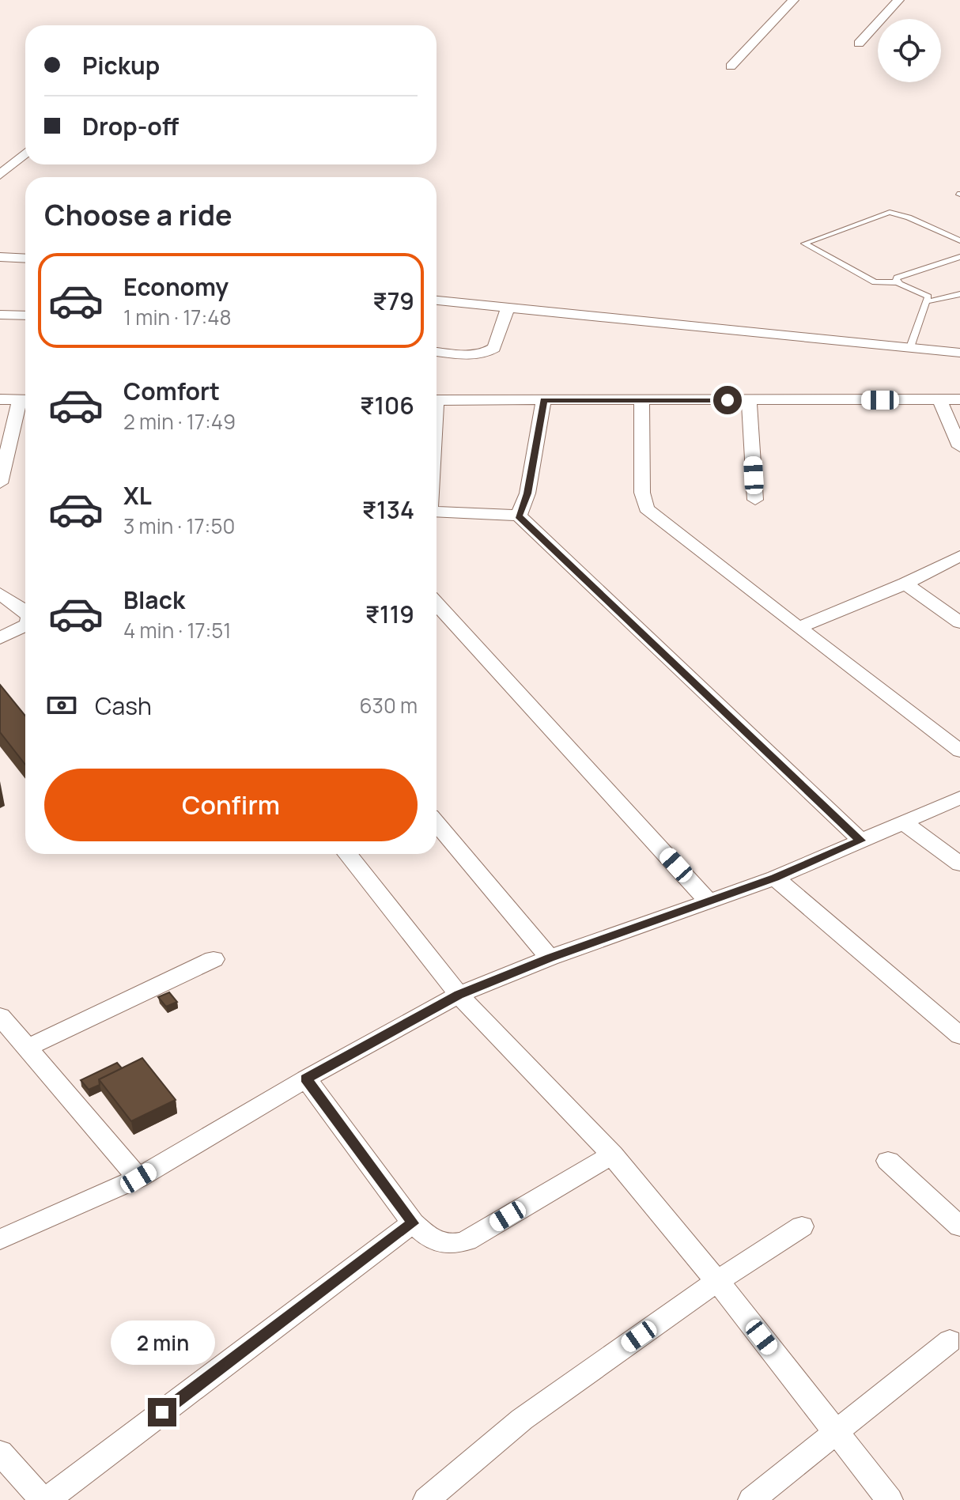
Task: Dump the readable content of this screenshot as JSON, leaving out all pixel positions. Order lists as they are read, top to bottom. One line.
{"page":{"banner":["Pickup","Drop-off"],"heading":"Choose a ride","list":[{"name":"Economy","note":"1 min · 17:48","value":"₹79"},{"name":"Comfort","note":"2 min · 17:49","value":"₹106"},{"name":"XL","note":"3 min · 17:50","value":"₹134"},{"name":"Black","note":"4 min · 17:51","value":"₹119"}],"pay":["Cash","630 m"],"buttons":"Confirm","bubble":"2 min"}}
